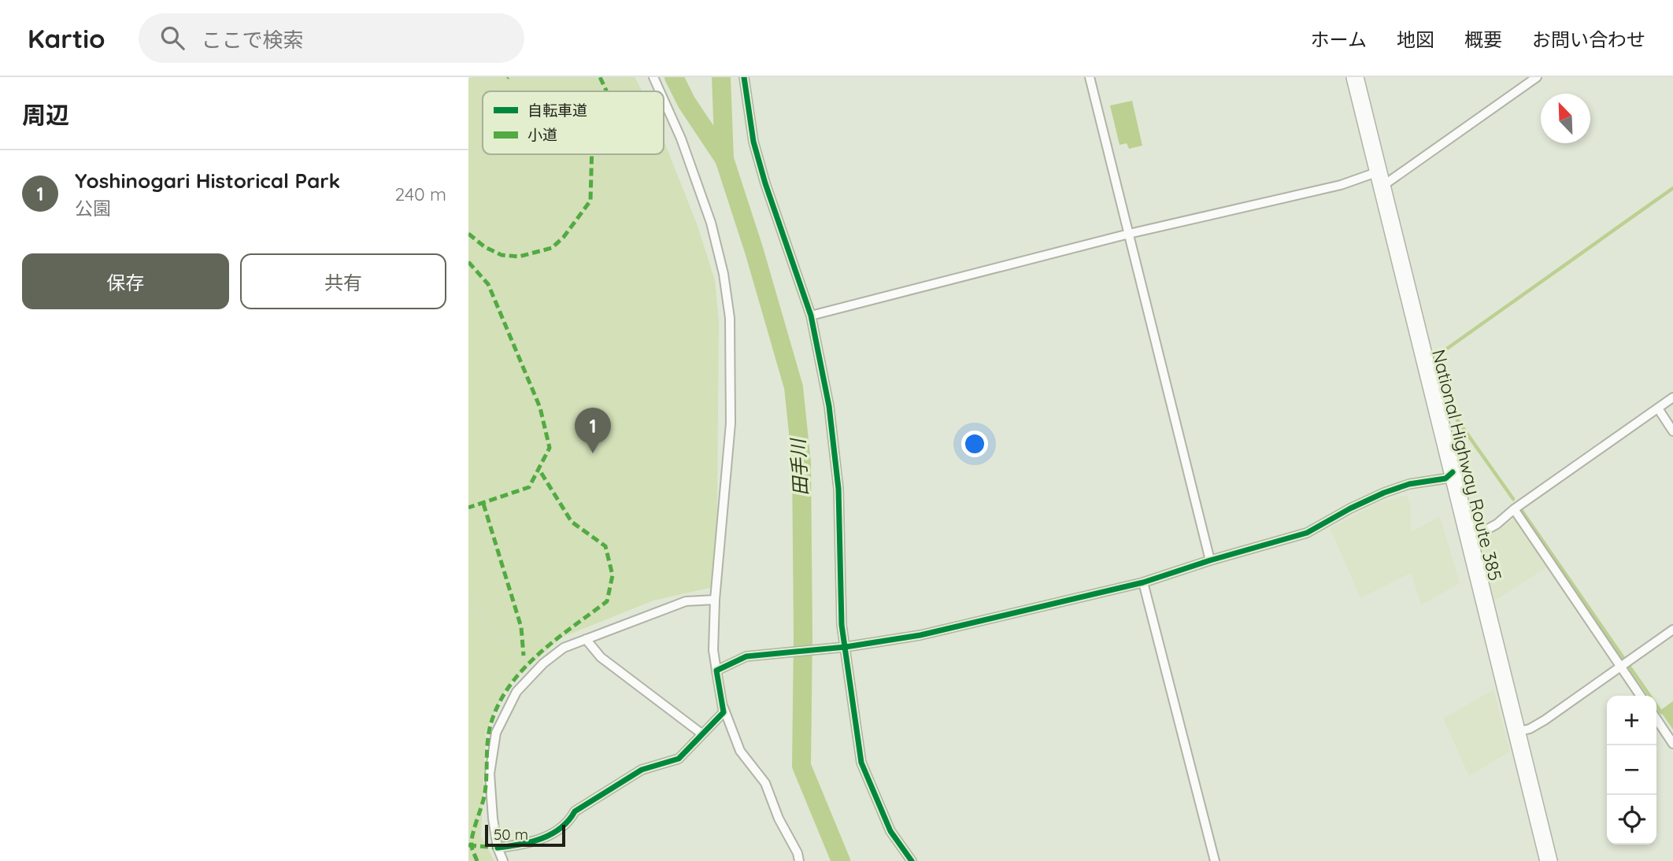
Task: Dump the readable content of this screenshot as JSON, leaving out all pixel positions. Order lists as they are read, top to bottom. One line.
{"streets":{"highway":["National Highway Route 385"]},"water":["田手川"],"legend":["自転車道","小道"],"scale_bar":"50 m","north":"top left","page":{"header":"Kartio","search":"ここで検索","nav":["ホーム","地図","概要","お問い合わせ"],"heading":"周辺","list":[{"mark":"1","name":"Yoshinogari Historical Park","note":"公園","value":"240 m"}],"buttons":["保存","共有"],"pins":"1","map_buttons":["+","−"],"scale":"50 m"}}
